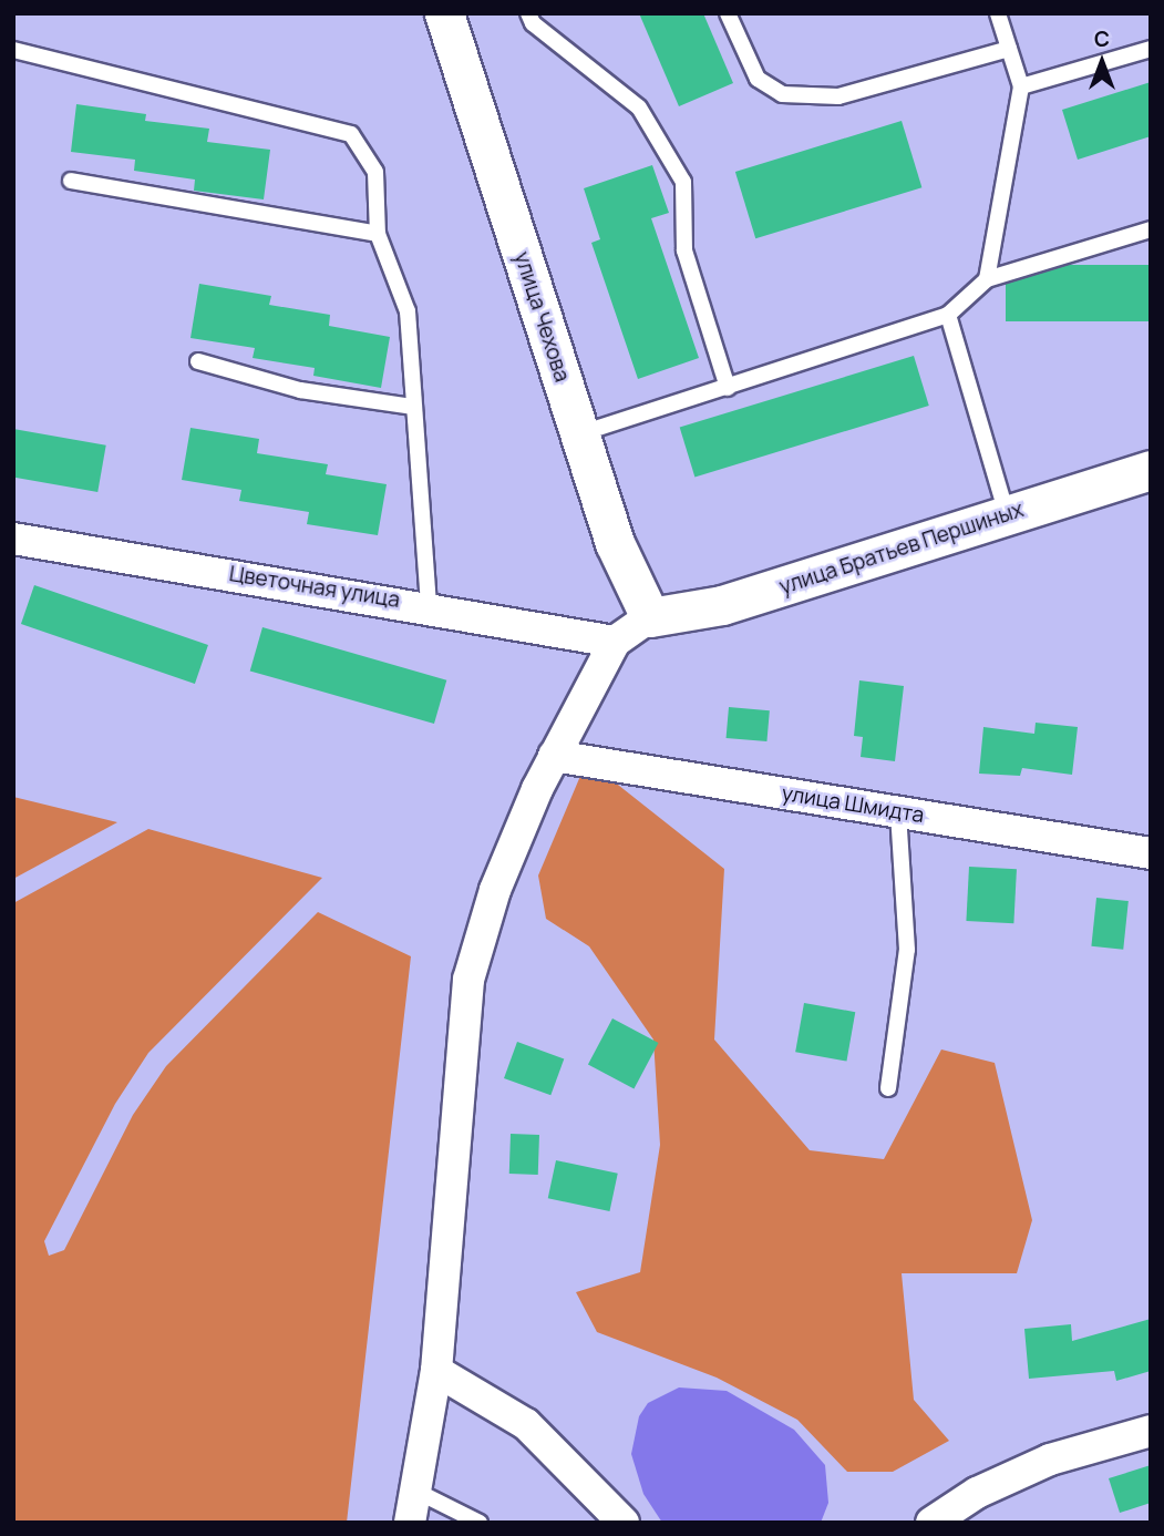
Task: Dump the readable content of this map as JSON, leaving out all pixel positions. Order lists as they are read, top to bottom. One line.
{"streets":{"street":["улица Чехова","улица Братьев Першиных","Цветочная улица","улица Шмидта"]},"crossings":[["улица Чехова","улица Братьев Першиных"]],"north":"top"}
